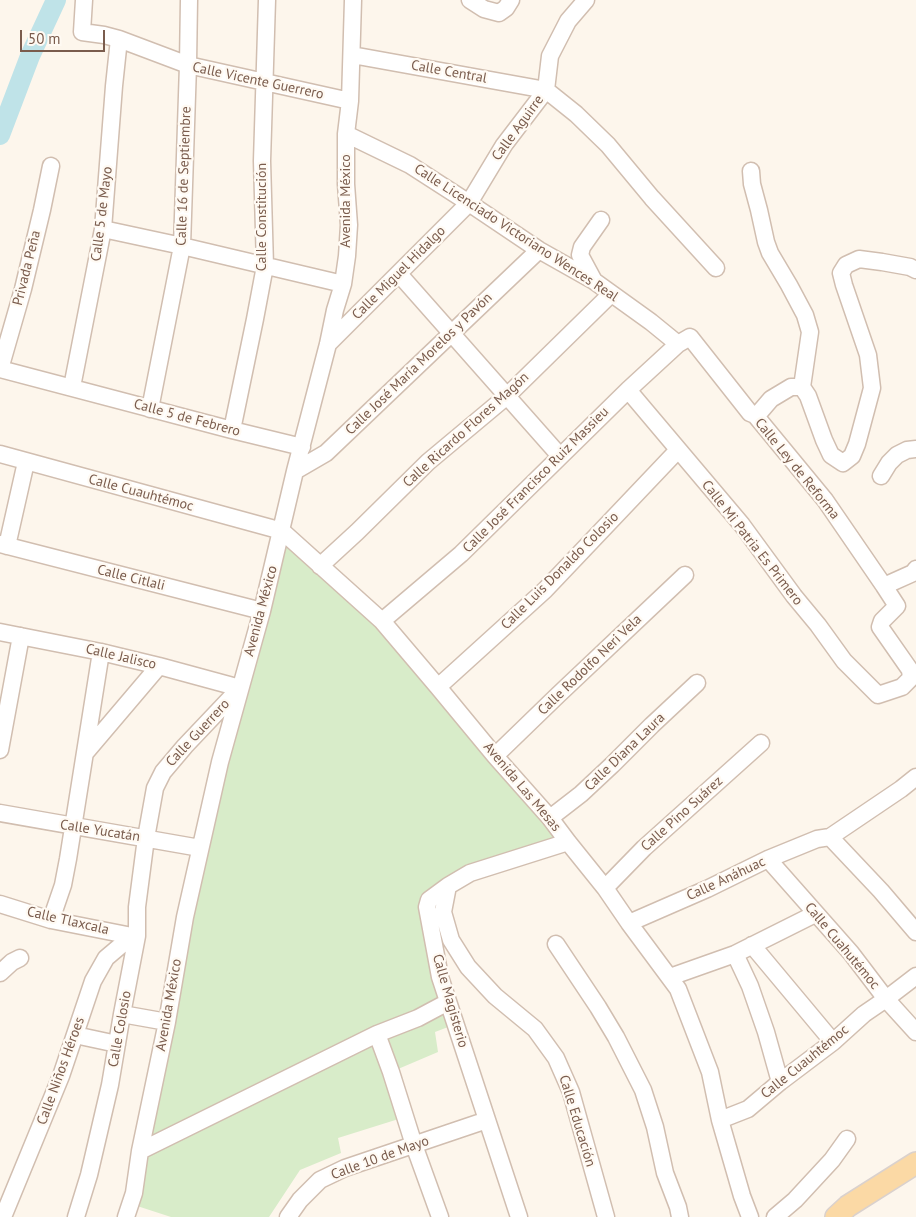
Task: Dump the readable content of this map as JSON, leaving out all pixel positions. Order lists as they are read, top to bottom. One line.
{"streets":{"street":["Calle Central","Calle Vicente Guerrero","Calle Aguirre","Calle 16 de Septiembre","Avenida México","Calle 5 de Mayo","Calle Constitución","Calle Licenciado Victoriano Wences Real","Privada Peña","Calle Miguel Hidalgo","Calle José María Morelos y Pavón","Calle 5 de Febrero","Calle Ricardo Flores Magón","Calle Ley de Reforma","Calle José Francisco Ruiz Massieu","Calle Cuauhtémoc","Calle Mi Patria Es Primero","Calle Luis Donaldo Colosio","Calle Citlali","Calle Jalisco","Calle Rodolfo Neri Vela","Calle Guerrero","Calle Diana Laura","Avenida Las Mesas","Calle Pino Suárez","Calle Yucatán","Calle Anáhuac","Calle Tlaxcala","Calle Cuahutémoc","Calle Magisterio","Calle Colosio","Calle Niños Héroes","Calle Educación","Calle 10 de Mayo"]},"crossings":[["Calle Central","Calle Aguirre"],["Calle Central","Avenida México"],["Calle Vicente Guerrero","Calle 16 de Septiembre"],["Calle Vicente Guerrero","Avenida México"],["Calle Vicente Guerrero","Calle 5 de Mayo"],["Calle Vicente Guerrero","Calle Constitución"],["Calle Aguirre","Calle Licenciado Victoriano Wences Real"],["Calle Aguirre","Calle Miguel Hidalgo"],["Calle 16 de Septiembre","Calle 5 de Febrero"],["Avenida México","Calle Licenciado Victoriano Wences Real"],["Avenida México","Calle Miguel Hidalgo"],["Avenida México","Calle José María Morelos y Pavón"],["Avenida México","Calle 5 de Febrero"],["Avenida México","Calle Cuauhtémoc"],["Avenida México","Calle Citlali"],["Avenida México","Calle Jalisco"],["Avenida México","Calle Guerrero"],["Avenida México","Calle Yucatán"],["Calle 5 de Mayo","Calle 5 de Febrero"],["Calle Constitución","Calle 5 de Febrero"],["Calle Licenciado Victoriano Wences Real","Calle Miguel Hidalgo"],["Calle Licenciado Victoriano Wences Real","Calle José María Morelos y Pavón"],["Calle Licenciado Victoriano Wences Real","Calle Ricardo Flores Magón"],["Calle Licenciado Victoriano Wences Real","Calle Ley de Reforma"],["Calle Licenciado Victoriano Wences Real","Calle José Francisco Ruiz Massieu"],["Privada Peña","Calle 5 de Febrero"],["Calle Ricardo Flores Magón","Avenida Las Mesas"],["Calle Ley de Reforma","Calle José Francisco Ruiz Massieu"],["Calle Ley de Reforma","Calle Mi Patria Es Primero"],["Calle José Francisco Ruiz Massieu","Calle Mi Patria Es Primero"],["Calle José Francisco Ruiz Massieu","Avenida Las Mesas"],["Calle Cuauhtémoc","Avenida Las Mesas"],["Calle Cuauhtémoc","Calle Cuahutémoc"],["Calle Mi Patria Es Primero","Calle Luis Donaldo Colosio"],["Calle Luis Donaldo Colosio","Avenida Las Mesas"],["Calle Jalisco","Calle Guerrero"],["Calle Rodolfo Neri Vela","Avenida Las Mesas"],["Calle Guerrero","Calle Yucatán"],["Calle Guerrero","Calle Colosio"],["Calle Diana Laura","Avenida Las Mesas"],["Avenida Las Mesas","Calle Pino Suárez"],["Avenida Las Mesas","Calle Anáhuac"],["Avenida Las Mesas","Calle Magisterio"],["Calle Yucatán","Calle Colosio"],["Calle Anáhuac","Calle Cuahutémoc"],["Calle Tlaxcala","Calle Colosio"],["Calle Tlaxcala","Calle Niños Héroes"],["Calle Magisterio","Calle Educación"],["Calle Magisterio","Calle 10 de Mayo"],["Calle Colosio","Calle Niños Héroes"]],"scale_bar":"50 m"}
